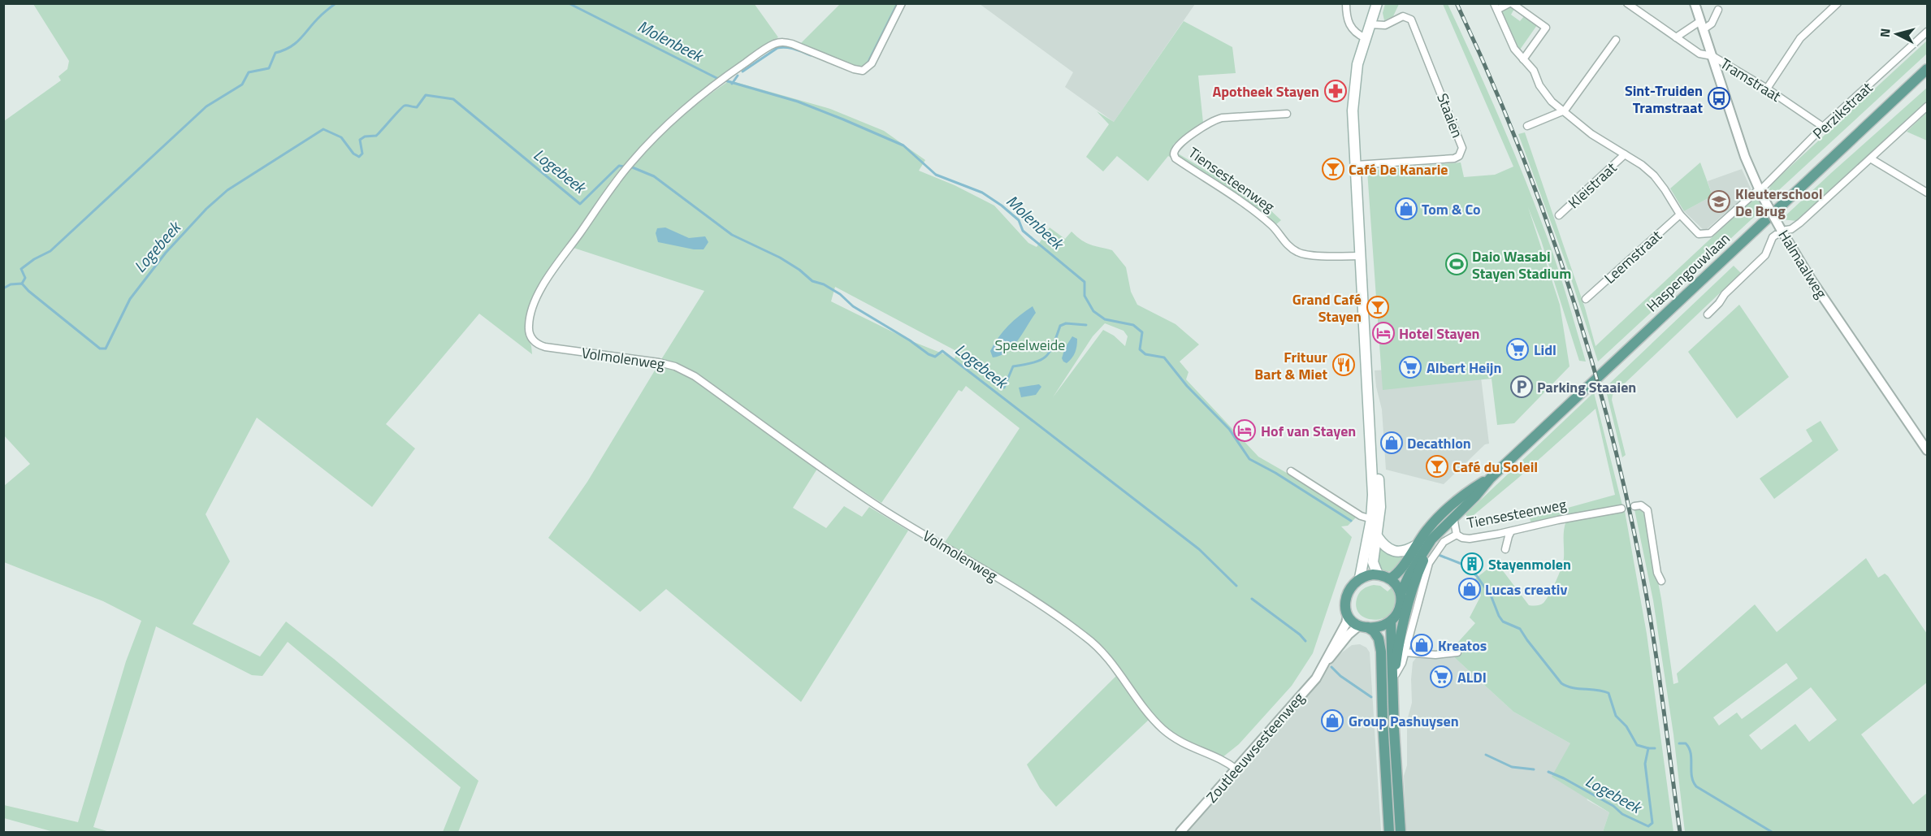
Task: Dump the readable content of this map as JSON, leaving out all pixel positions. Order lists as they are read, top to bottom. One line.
{"streets":{"main road":["Haspengouwlaan"],"street":["Tramstraat","Perzikstraat","Staaien","Tiensesteenweg","Kleistraat","Leemstraat","Halmaalweg","Volmolenweg","Zoutleeuwsesteenweg"]},"crossings":[["Tramstraat","Perzikstraat"],["Tramstraat","Halmaalweg"],["Perzikstraat","Leemstraat"],["Perzikstraat","Halmaalweg"],["Haspengouwlaan","Zoutleeuwsesteenweg"],["Volmolenweg","Zoutleeuwsesteenweg"]],"water":["Molenbeek","Logebeek"],"parks":["Speelweide"],"places":{"pharmacy":["Apotheek Stayen"],"bus stop":["Sint-Truiden Tramstraat"],"bar":["Café De Kanarie","Grand Café Stayen","Café du Soleil"],"school or university":["Kleuterschool De Brug"],"shop":["Tom & Co","Decathlon","Lucas creativ","Kreatos","Group Pashuysen"],"sports":["Daio Wasabi Stayen Stadium"],"hotel":["Hotel Stayen","Hof van Stayen"],"supermarket":["Lidl","Albert Heijn","ALDI"],"restaurant":["Frituur Bart & Miet"],"parking":["Parking Staaien"],"building":["Stayenmolen"]},"north":"left"}
